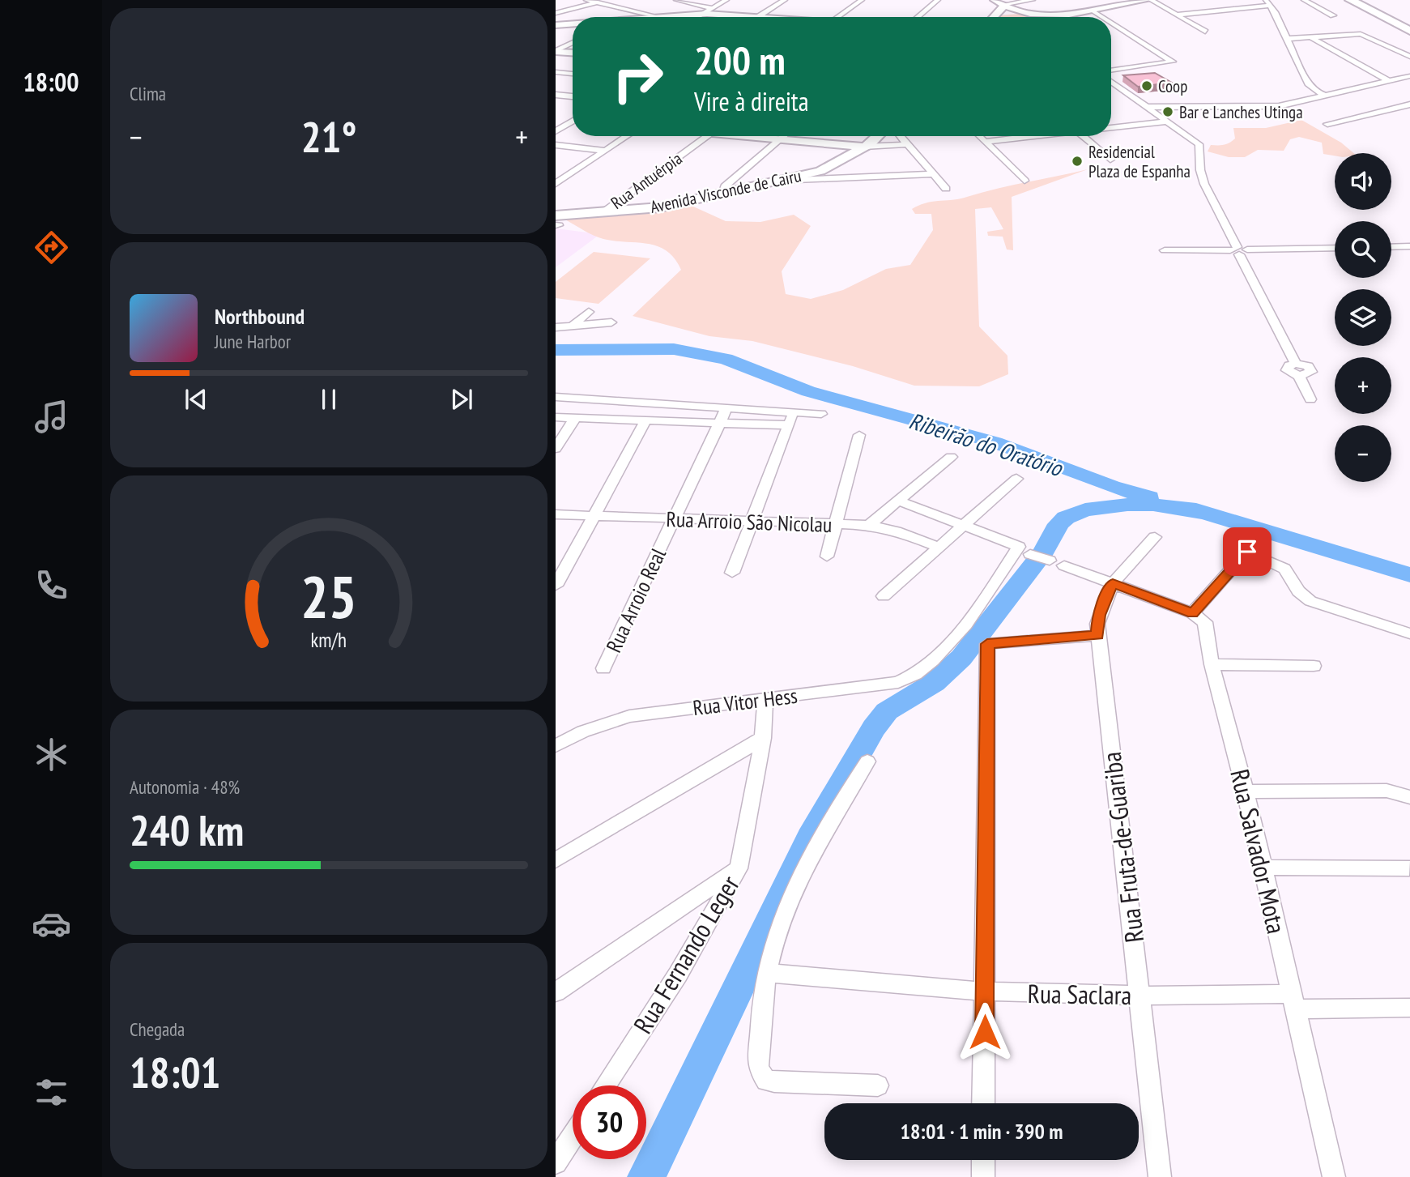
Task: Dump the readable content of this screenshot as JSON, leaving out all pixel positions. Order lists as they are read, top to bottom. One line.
{"streets":{"main road":["Avenida Visconde de Cairu"],"street":["Rua Antuérpia","Rua Arroio São Nicolau","Rua Arroio Real","Rua Vitor Hess","Rua Fruta-de-Guariba","Rua Salvador Mota","Rua Fernando Leger","Rua Saclara"]},"crossings":[["Rua Antuérpia","Avenida Visconde de Cairu"],["Rua Arroio São Nicolau","Rua Arroio Real"],["Rua Vitor Hess","Rua Fernando Leger"],["Rua Fruta-de-Guariba","Rua Saclara"],["Rua Salvador Mota","Rua Saclara"]],"water":["Ribeirão do Oratório"],"places":["Coop","Bar e Lanches Utinga","Residencial Plaza de Espanha"],"page":{"tabs":"18:00","tile":["Clima",["Autonomia · 48%","240 km"],["Chegada","18:01"]],"turn":["200 m","Vire à direita"],"heat":["−","21°","+"],"map_buttons":["+","−"],"song":["Northbound","June Harbor"],"limit":"30","trip":"18:01 · 1 min · 390 m","gauge":["25","km/h"]}}
